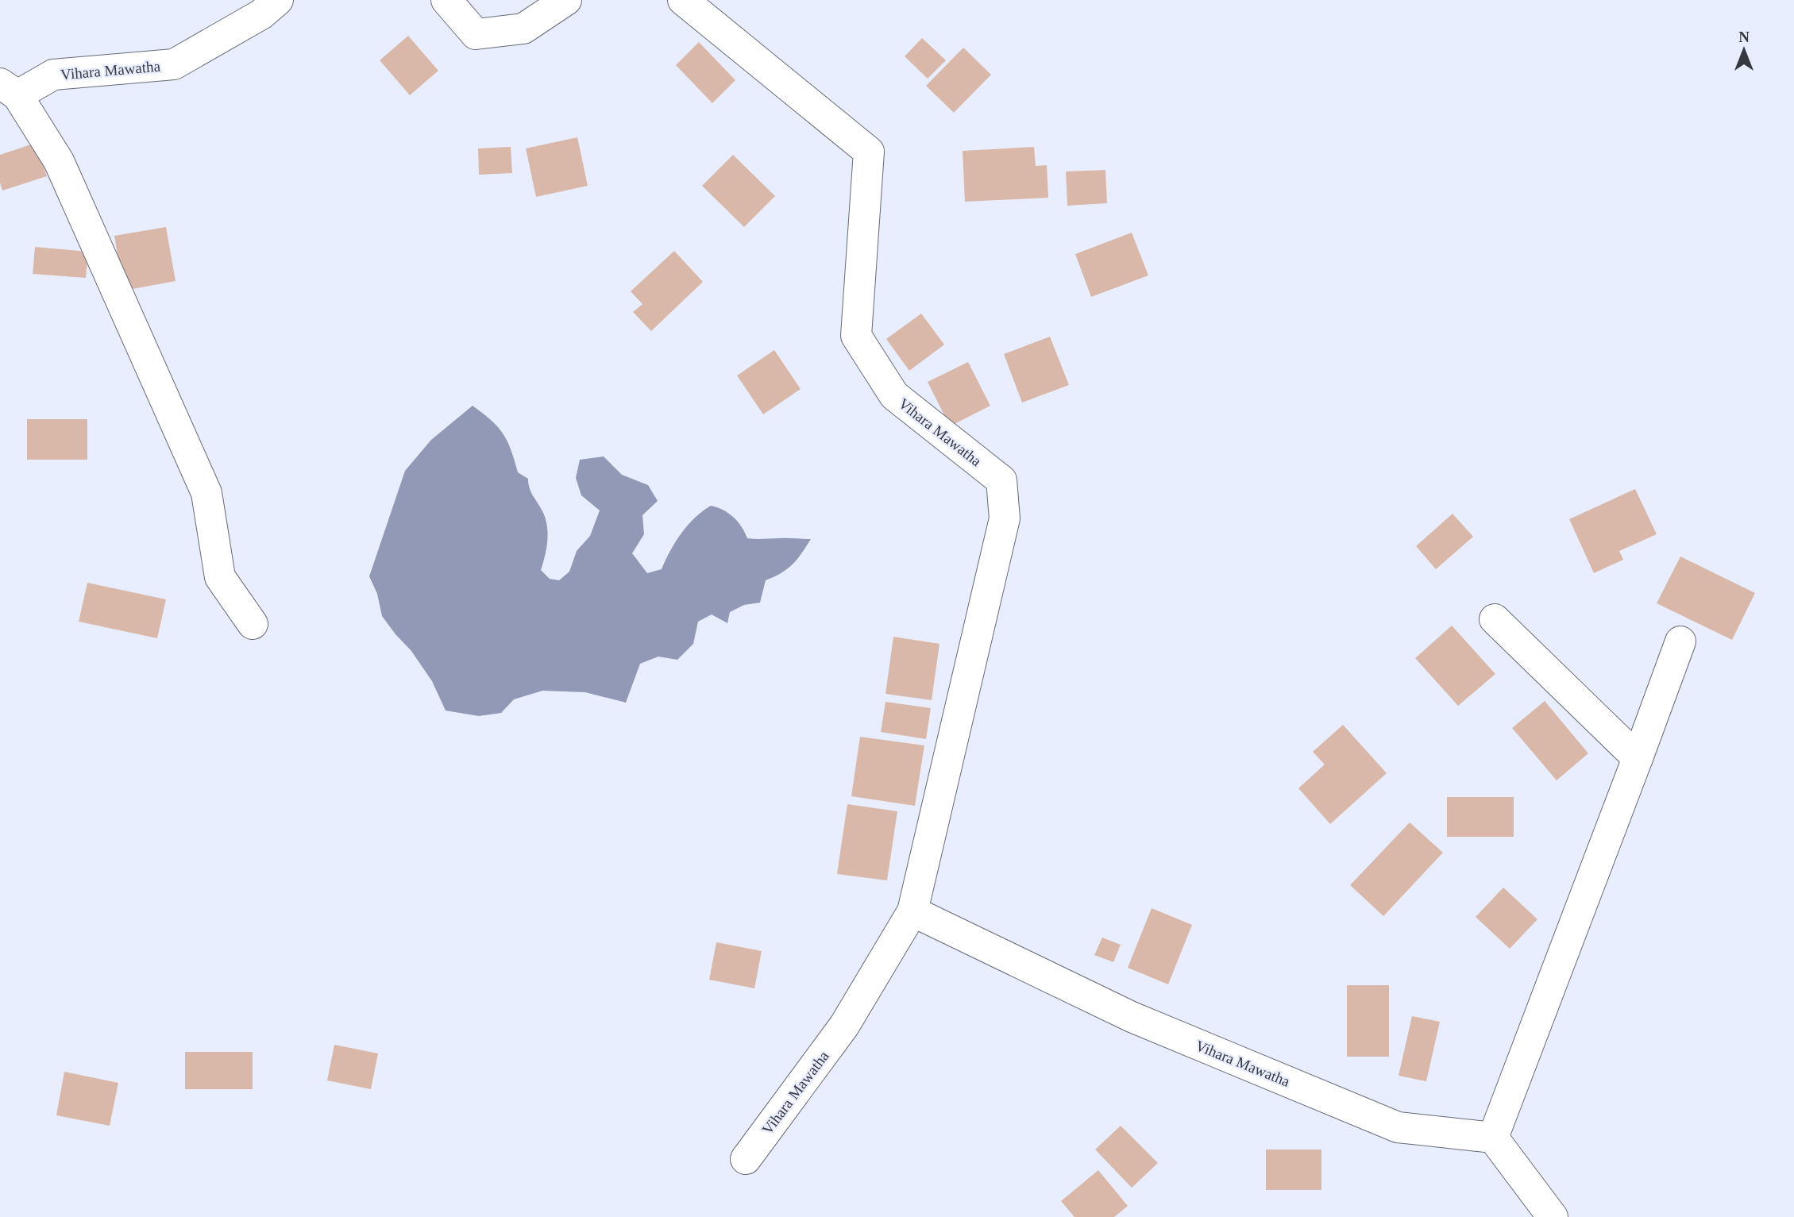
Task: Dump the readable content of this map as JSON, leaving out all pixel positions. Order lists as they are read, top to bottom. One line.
{"streets":{"street":["Vihara Mawatha"]},"north":"top"}
